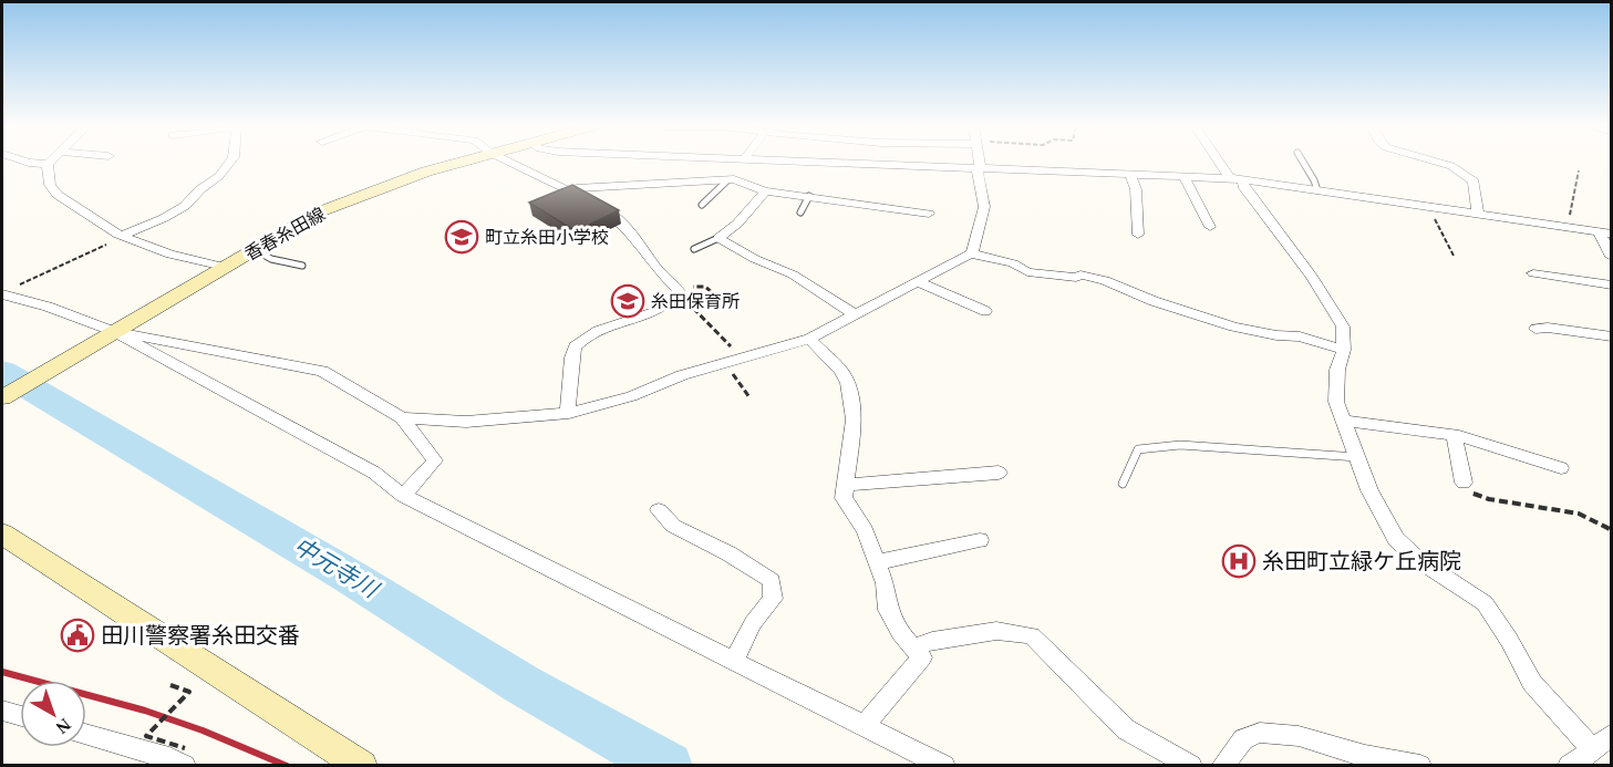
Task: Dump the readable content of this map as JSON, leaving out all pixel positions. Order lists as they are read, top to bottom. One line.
{"streets":{"main road":["香春糸田線"]},"water":["中元寺川"],"places":{"school or university":["町立糸田小学校","糸田保育所"],"hospital":["糸田町立緑ケ丘病院"],"public building":["田川警察署糸田交番"]},"north":"bottom right"}
